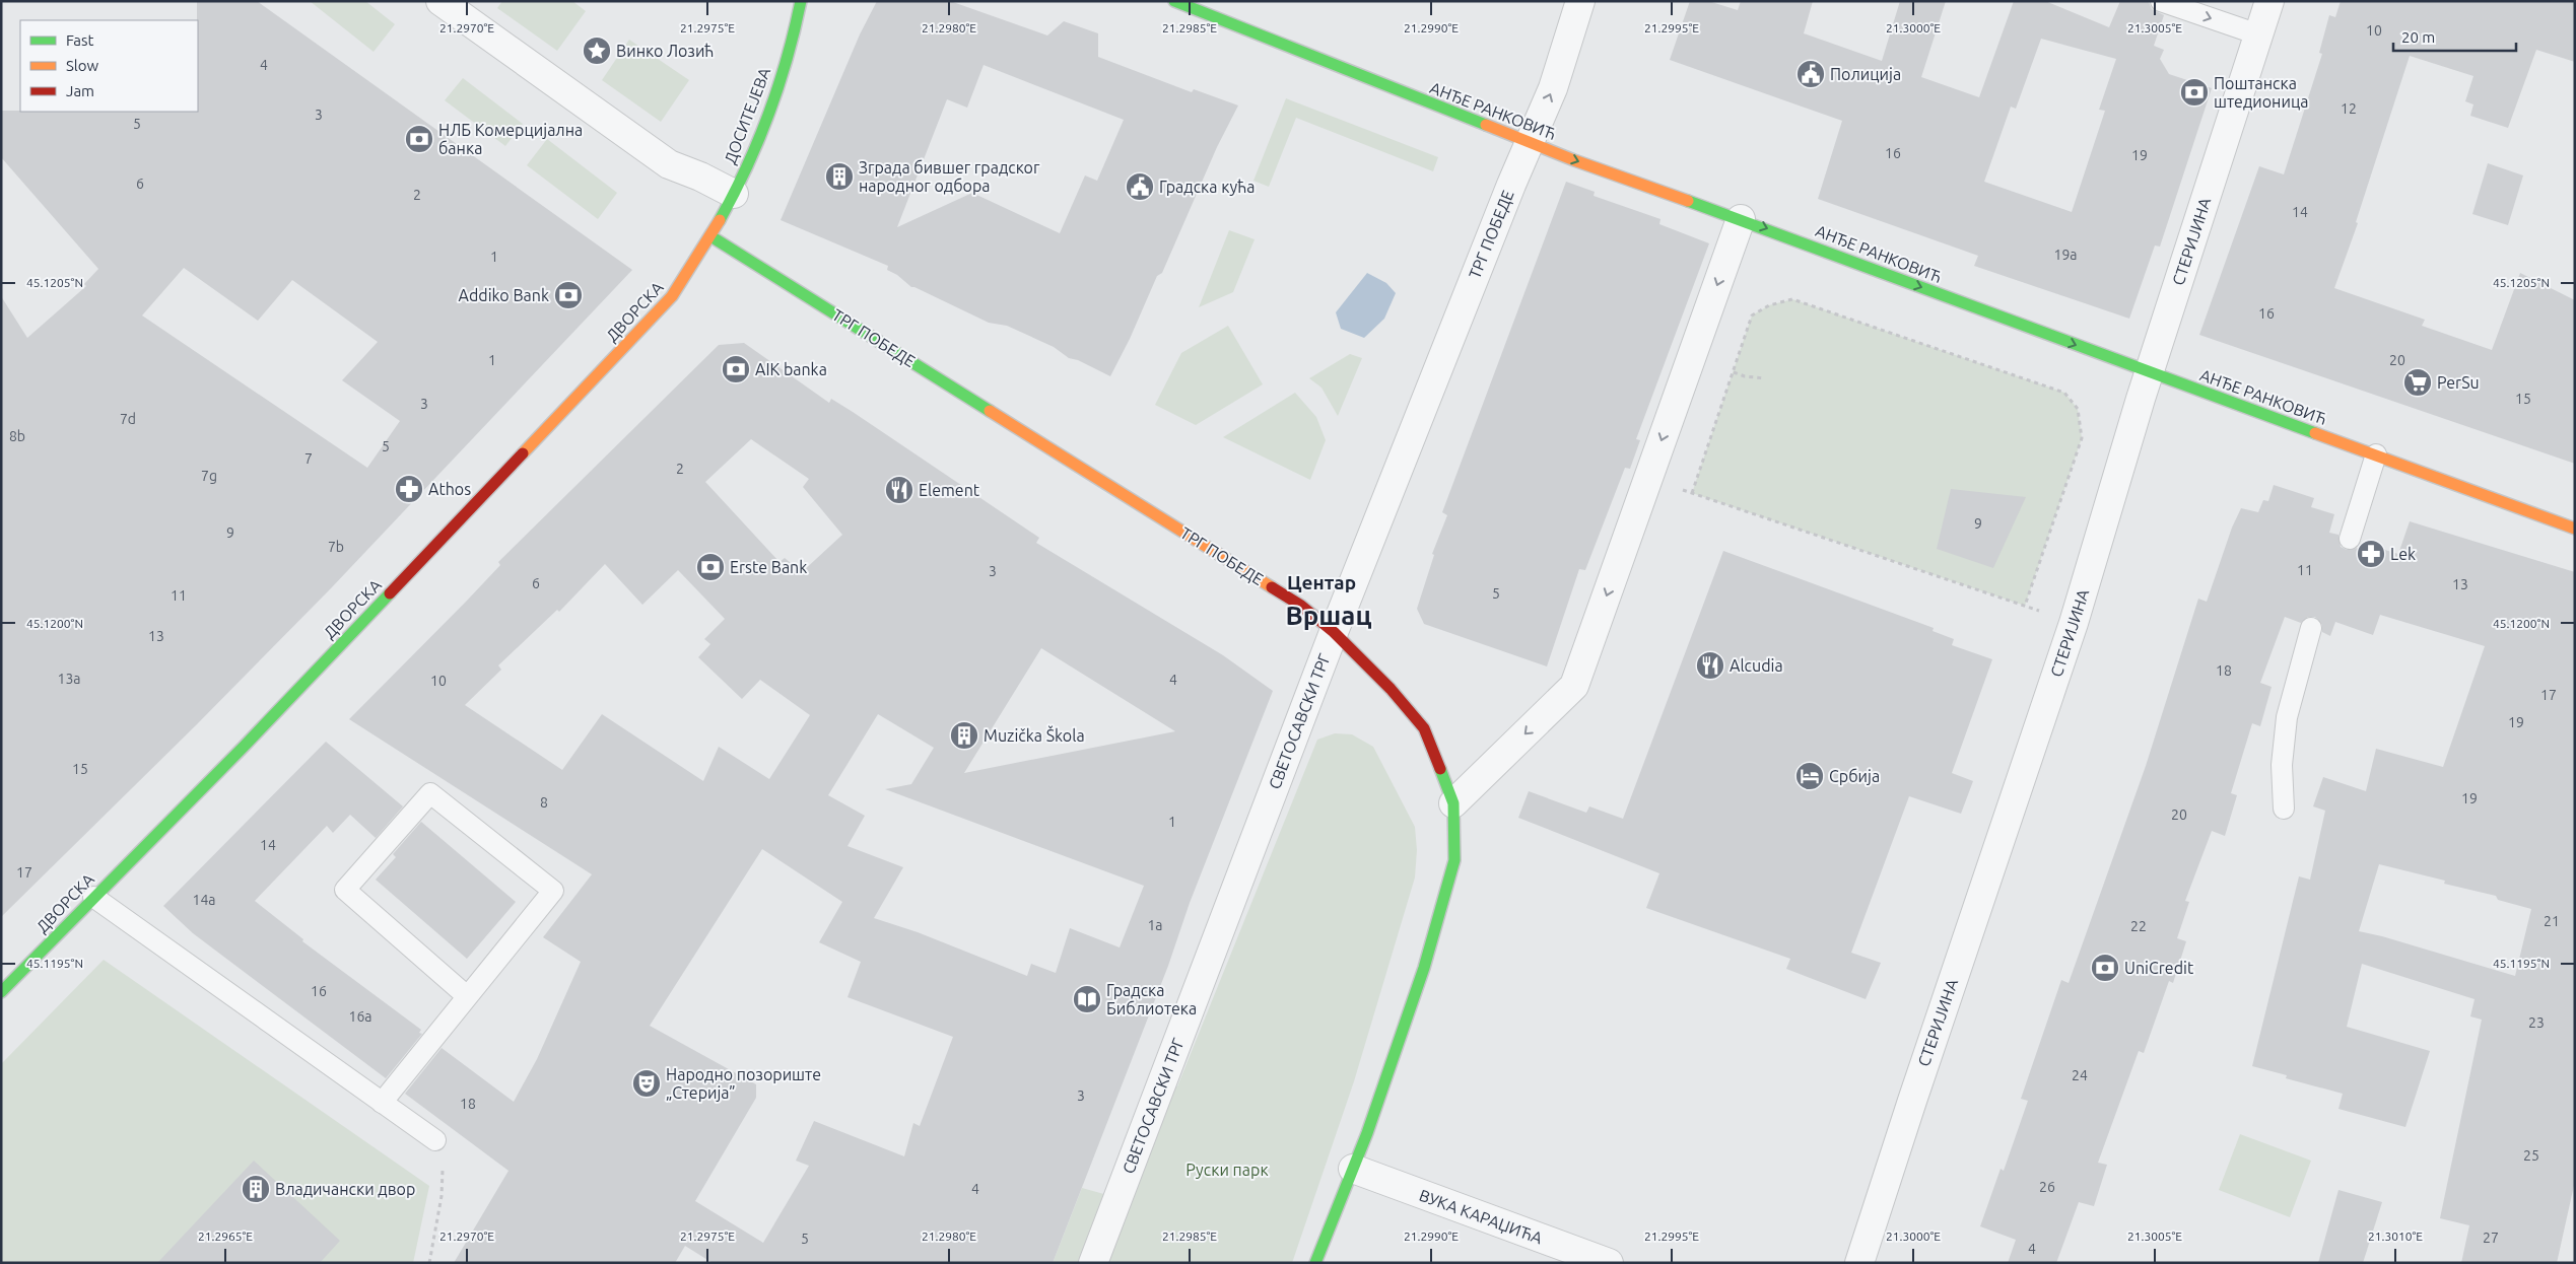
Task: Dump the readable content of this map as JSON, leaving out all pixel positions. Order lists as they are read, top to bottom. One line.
{"streets":{"street":["АНЂЕ РАНКОВИЋ","ДОСИТЕЈЕВА","ТРГ ПОБЕДЕ","СТЕРИЈИНА","ДВОРСКА","СВЕТОСАВСКИ ТРГ","ВУКА КАРАЏИЋА"]},"crossings":[["АНЂЕ РАНКОВИЋ","ТРГ ПОБЕДЕ"],["АНЂЕ РАНКОВИЋ","СТЕРИЈИНА"],["ДОСИТЕЈЕВА","ТРГ ПОБЕДЕ"],["ДОСИТЕЈЕВА","ДВОРСКА"],["ТРГ ПОБЕДЕ","ДВОРСКА"],["ТРГ ПОБЕДЕ","СВЕТОСАВСКИ ТРГ"],["СВЕТОСАВСКИ ТРГ","ВУКА КАРАЏИЋА"]],"one_way":["АНЂЕ РАНКОВИЋ"],"districts":["Центар","Вршац"],"parks":["Руски парк"],"places":{"place":["Винко Лозић"],"public building":["Полицијa","Градска кућа"],"bank":["Поштанска штедионица","НЛБ Комерцијална банка","Addiko Bank","AIK banka","Erste Bank","UniCredit"],"building":["Зграда бившег градског народног одбора","Muzička Škola","Владичански двор"],"supermarket":["PerSu"],"pharmacy":["Athos","Lek"],"restaurant":["Element","Alcudia"],"hotel":["Србија"],"library":["Градска Библиотека"],"theatre":["Народно позориште „Стерија”"]},"house_numbers":["10","4","12","3","5","16","19","6","2","14","19a","1","16","1","20","15","3","7d","8b","5","7","2","7g","9","9","7b","11","3","6","13","5","11","13","18","13a","4","10","17","19","15","19","8","20","1","14","17","14a","21","1a","22","16","16a","23","24","3","18","25","26","4","27","5","4"],"legend":["Fast","Slow","Jam"],"scale_bar":"20 m","coordinates":["21.2970°E","21.2975°E","21.2980°E","21.2985°E","21.2990°E","21.2995°E","21.3000°E","21.3005°E","45.1205°N","45.1200°N","45.1195°N","21.2965°E","21.3010°E"]}
